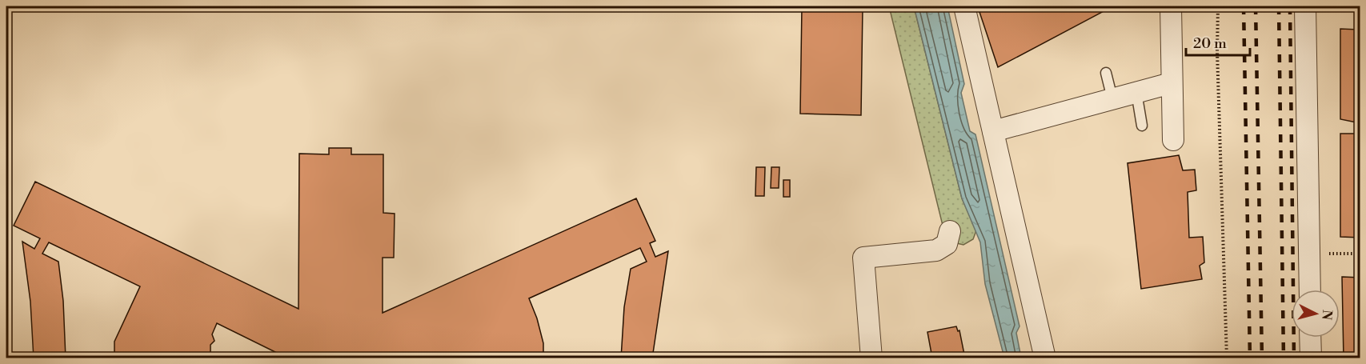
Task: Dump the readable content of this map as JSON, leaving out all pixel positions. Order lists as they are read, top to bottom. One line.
{"scale_bar":"20 m","north":"right"}
